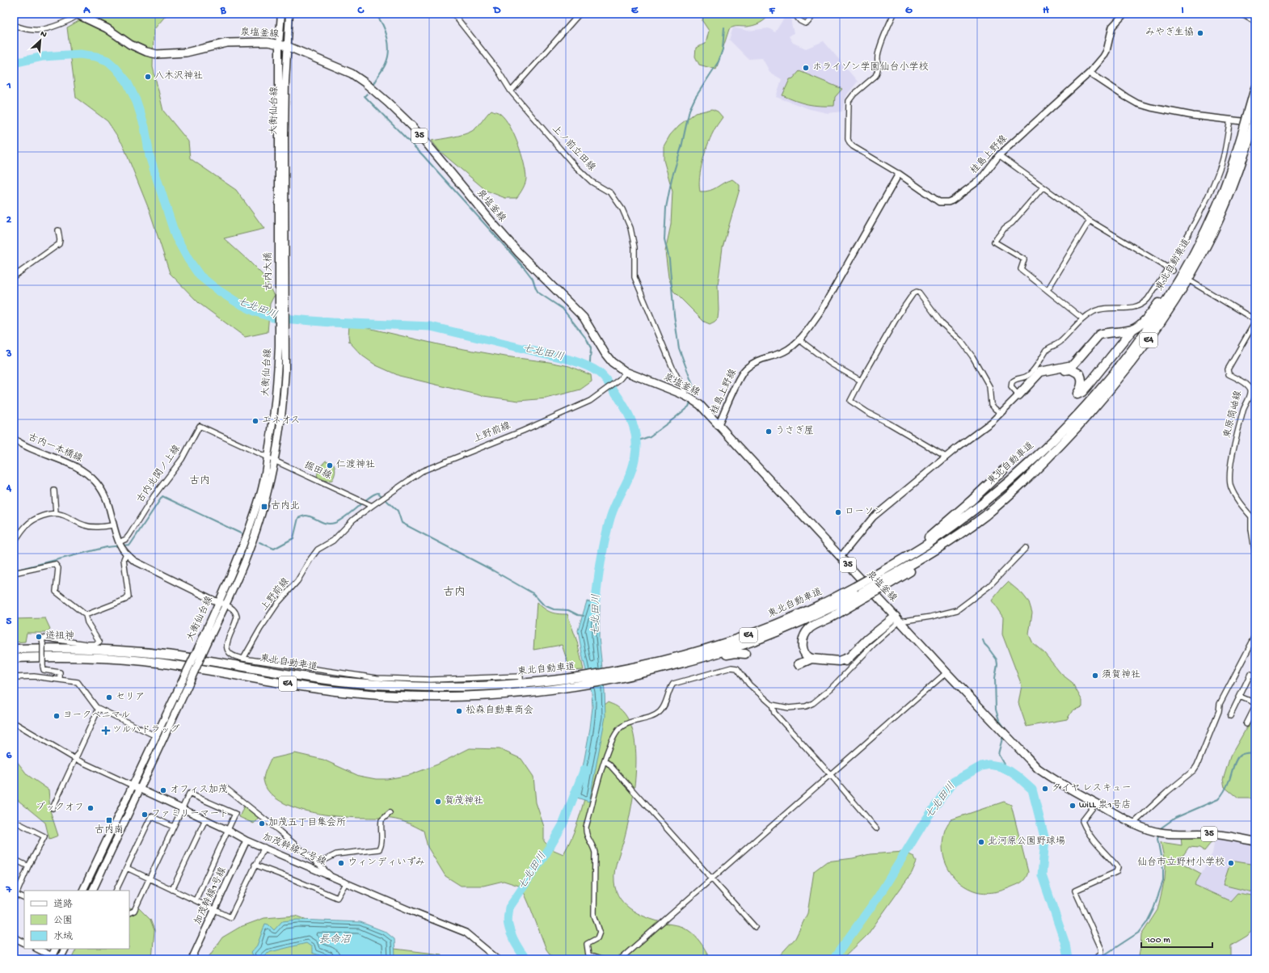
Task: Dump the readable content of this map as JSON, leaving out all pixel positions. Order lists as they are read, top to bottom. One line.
{"streets":{"highway":["東北自動車道","E4"],"main road":["泉塩釜線","大衡仙台線","35","古内大橋"],"street":["上ノ前立田線","桂島上野線","東原筒岫線","上野前線","古内一本橋線","掘田線","古内北関ノ上線","加茂幹線２号線","加茂幹線1号線"]},"crossings":[["泉塩釜線","大衡仙台線"],["泉塩釜線","上ノ前立田線"],["泉塩釜線","桂島上野線"],["泉塩釜線","上野前線"],["大衡仙台線","古内大橋"],["大衡仙台線","古内一本橋線"],["大衡仙台線","掘田線"],["大衡仙台線","古内北関ノ上線"],["大衡仙台線","加茂幹線２号線"],["上野前線","掘田線"],["古内一本橋線","古内北関ノ上線"],["掘田線","古内北関ノ上線"],["加茂幹線２号線","加茂幹線1号線"]],"districts":["古内","古内"],"water":["七北田川","長命沼"],"places":{"other":["みやぎ生協","ホライゾン学園仙台小学校","八木沢神社","エネオス","うさぎ屋","仁渡神社","ローソン","道祖神","須賀神社","セリア","松森自動車商会","ヨークベニマル","タイヤ レスキュー","オフィス加茂","賀茂神社","wiLL 泉1号店","ブックオフ","ファミリーマート","加茂五丁目集会所","北河原公園野球場","ウィンディいずみ","仙台市立野村小学校"],"transit":["古内北","古内南"],"health":["ツルハドラッグ"]},"legend":["道路","公園","水域"],"scale_bar":"100 m","north":"top right","grid":{"columns":["A","B","C","D","E","F","G","H","I"],"rows":["1","2","3","4","5","6","7"]}}
